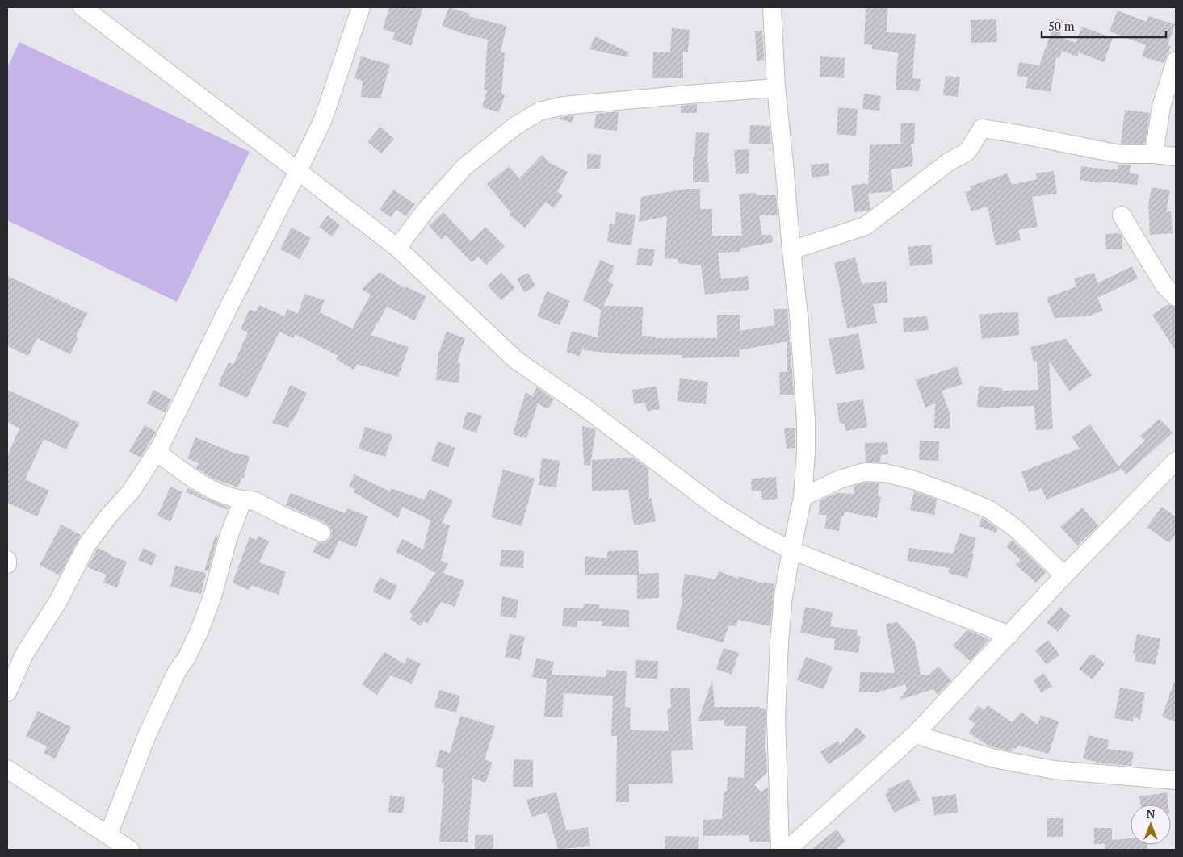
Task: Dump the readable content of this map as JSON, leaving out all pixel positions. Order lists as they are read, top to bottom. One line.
{"scale_bar":"50 m","north":"top"}
